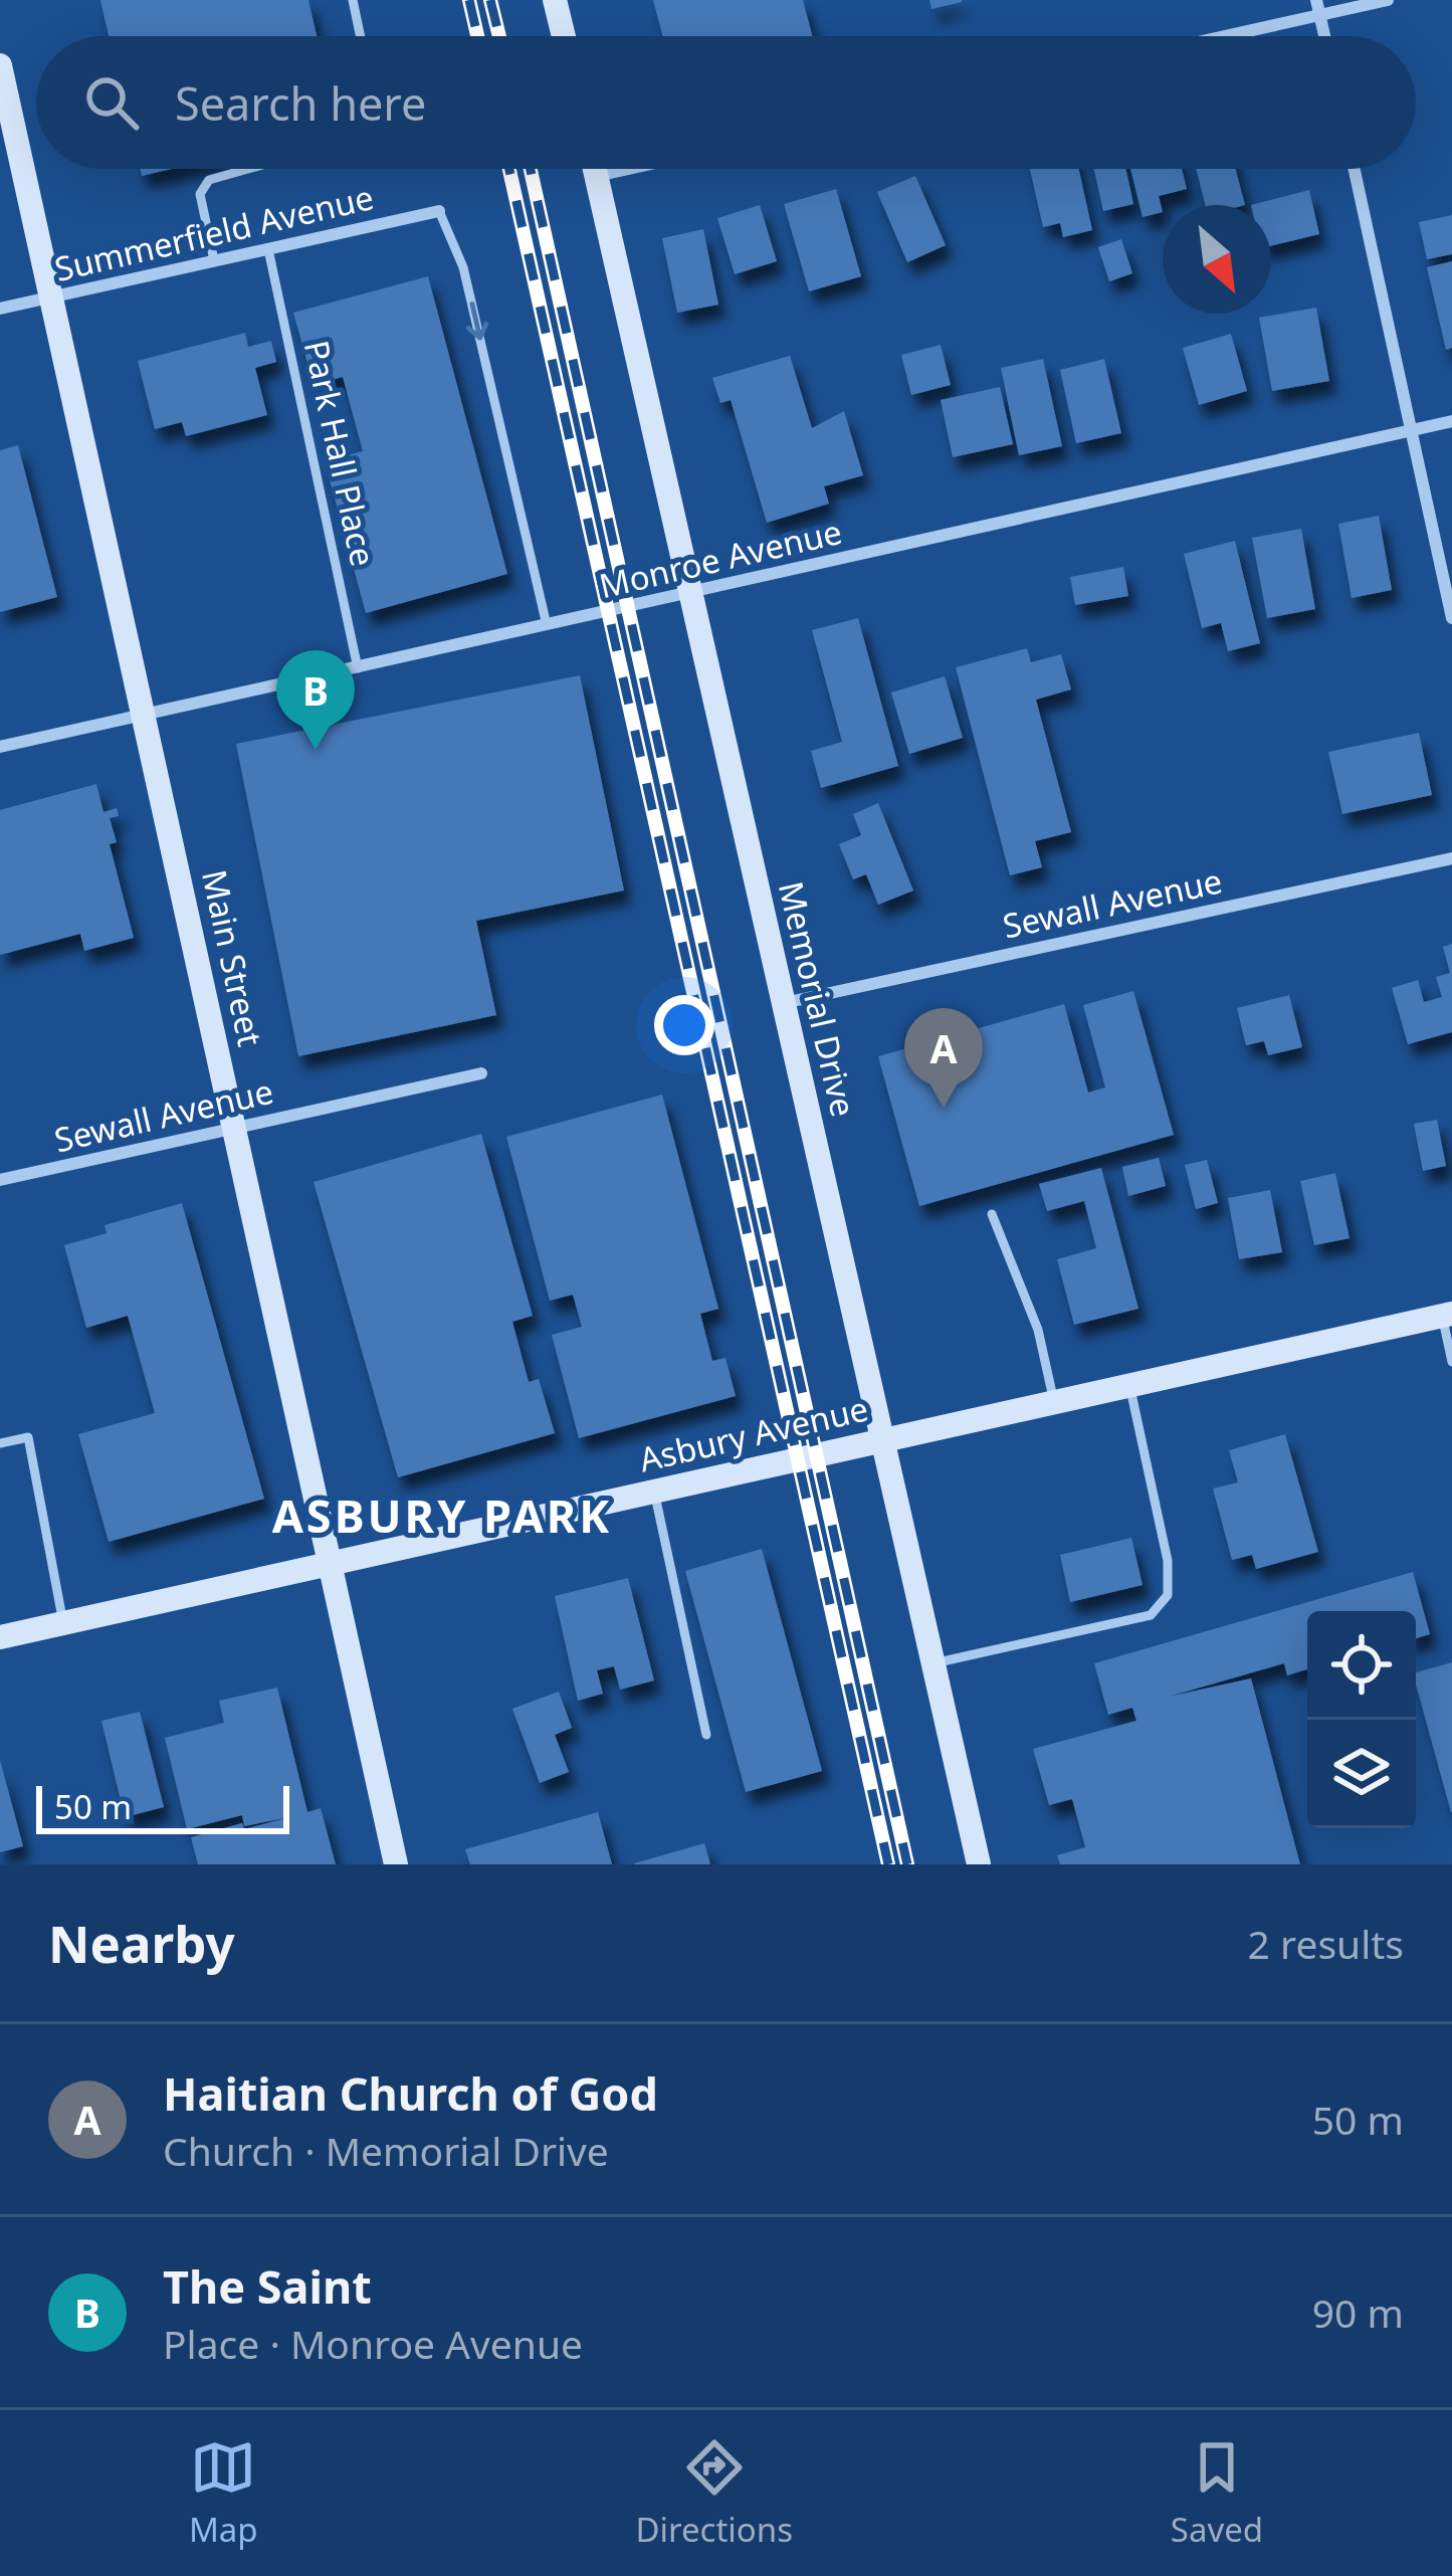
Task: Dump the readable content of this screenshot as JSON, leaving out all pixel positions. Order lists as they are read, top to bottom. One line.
{"streets":{"main road":["Main Street","Memorial Drive","Asbury Avenue"],"street":["Summerfield Avenue","Monroe Avenue","Sewall Avenue"],"lane":["Park Hall Place"]},"crossings":[["Summerfield Avenue","Park Hall Place"],["Summerfield Avenue","Main Street"],["Park Hall Place","Monroe Avenue"],["Monroe Avenue","Main Street"],["Monroe Avenue","Memorial Drive"],["Sewall Avenue","Main Street"],["Sewall Avenue","Memorial Drive"],["Main Street","Asbury Avenue"],["Memorial Drive","Asbury Avenue"]],"districts":["ASBURY PARK"],"scale_bar":"50 m","north":"bottom right","page":{"search":"Search here","pins":["B","A"],"scale":"50 m","heading":["Nearby","2 results"],"list":[{"mark":"A","name":"Haitian Church of God","note":"Church · Memorial Drive","value":"50 m"},{"mark":"B","name":"The Saint","note":"Place · Monroe Avenue","value":"90 m"}],"nav":["Map","Directions","Saved"]}}
